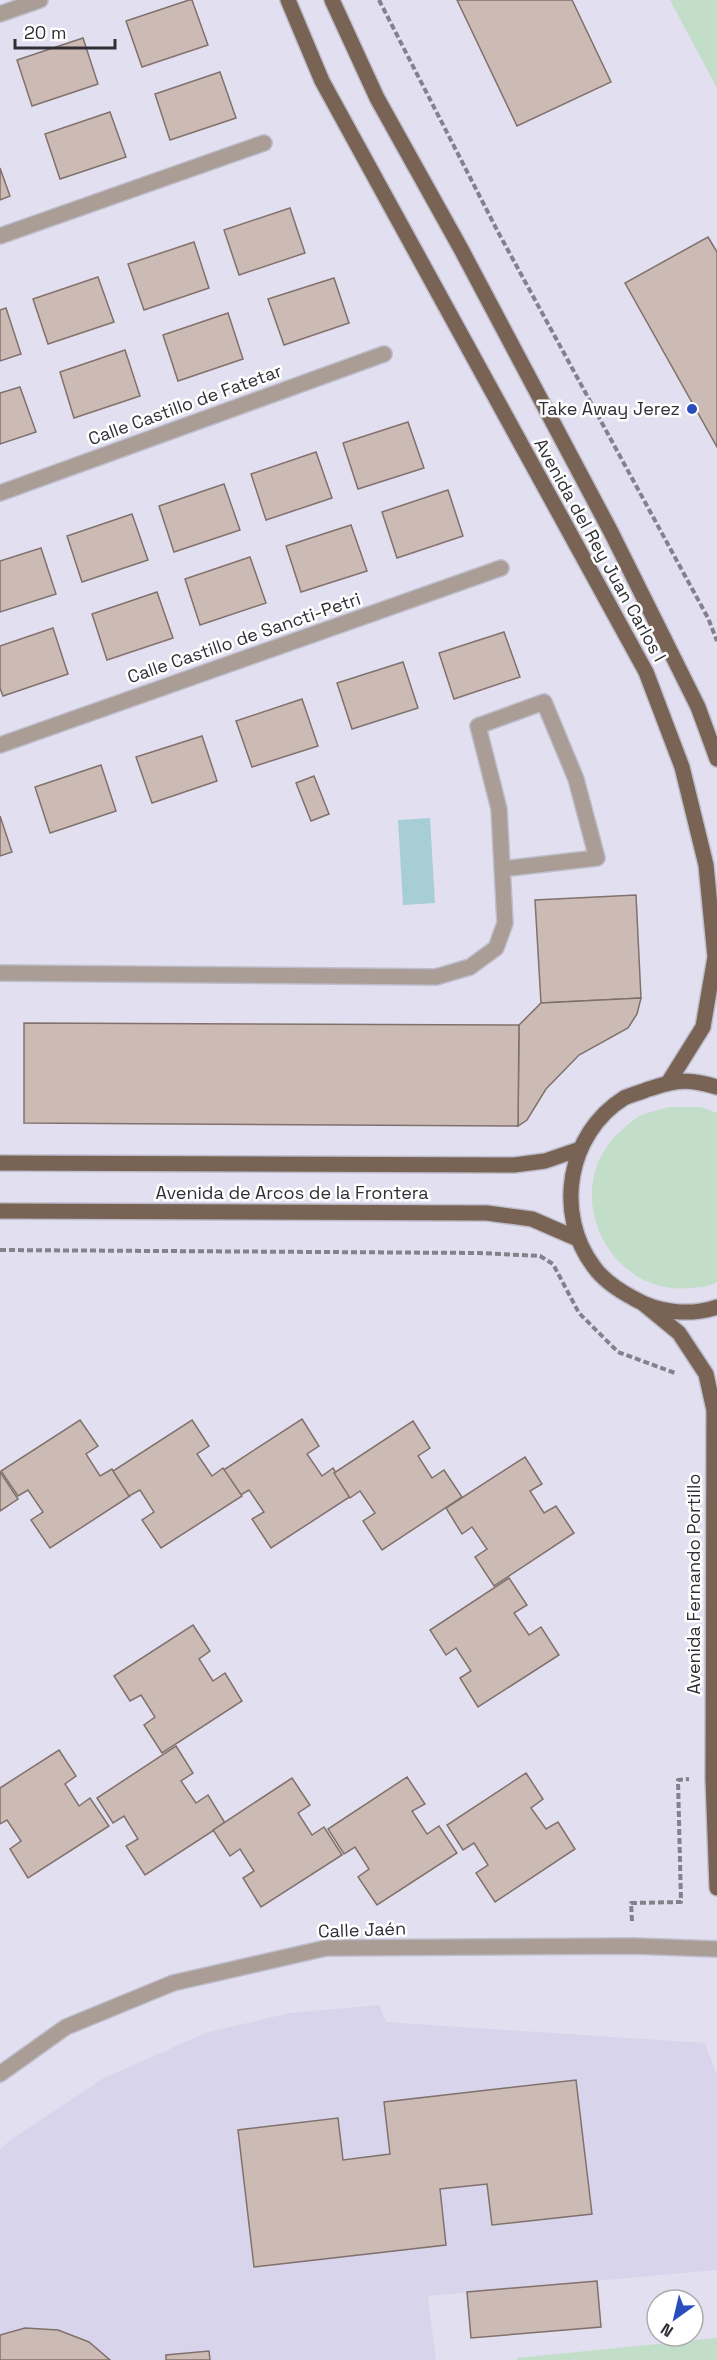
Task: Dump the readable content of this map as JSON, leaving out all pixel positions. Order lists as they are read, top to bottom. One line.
{"streets":{"main road":["Avenida del Rey Juan Carlos I","Avenida de Arcos de la Frontera","Avenida Fernando Portillo"],"street":["Calle Castillo de Fatetar","Calle Castillo de Sancti-Petri","Calle Jaén"]},"places":["Take Away Jerez"],"scale_bar":"20 m","north":"bottom left"}
